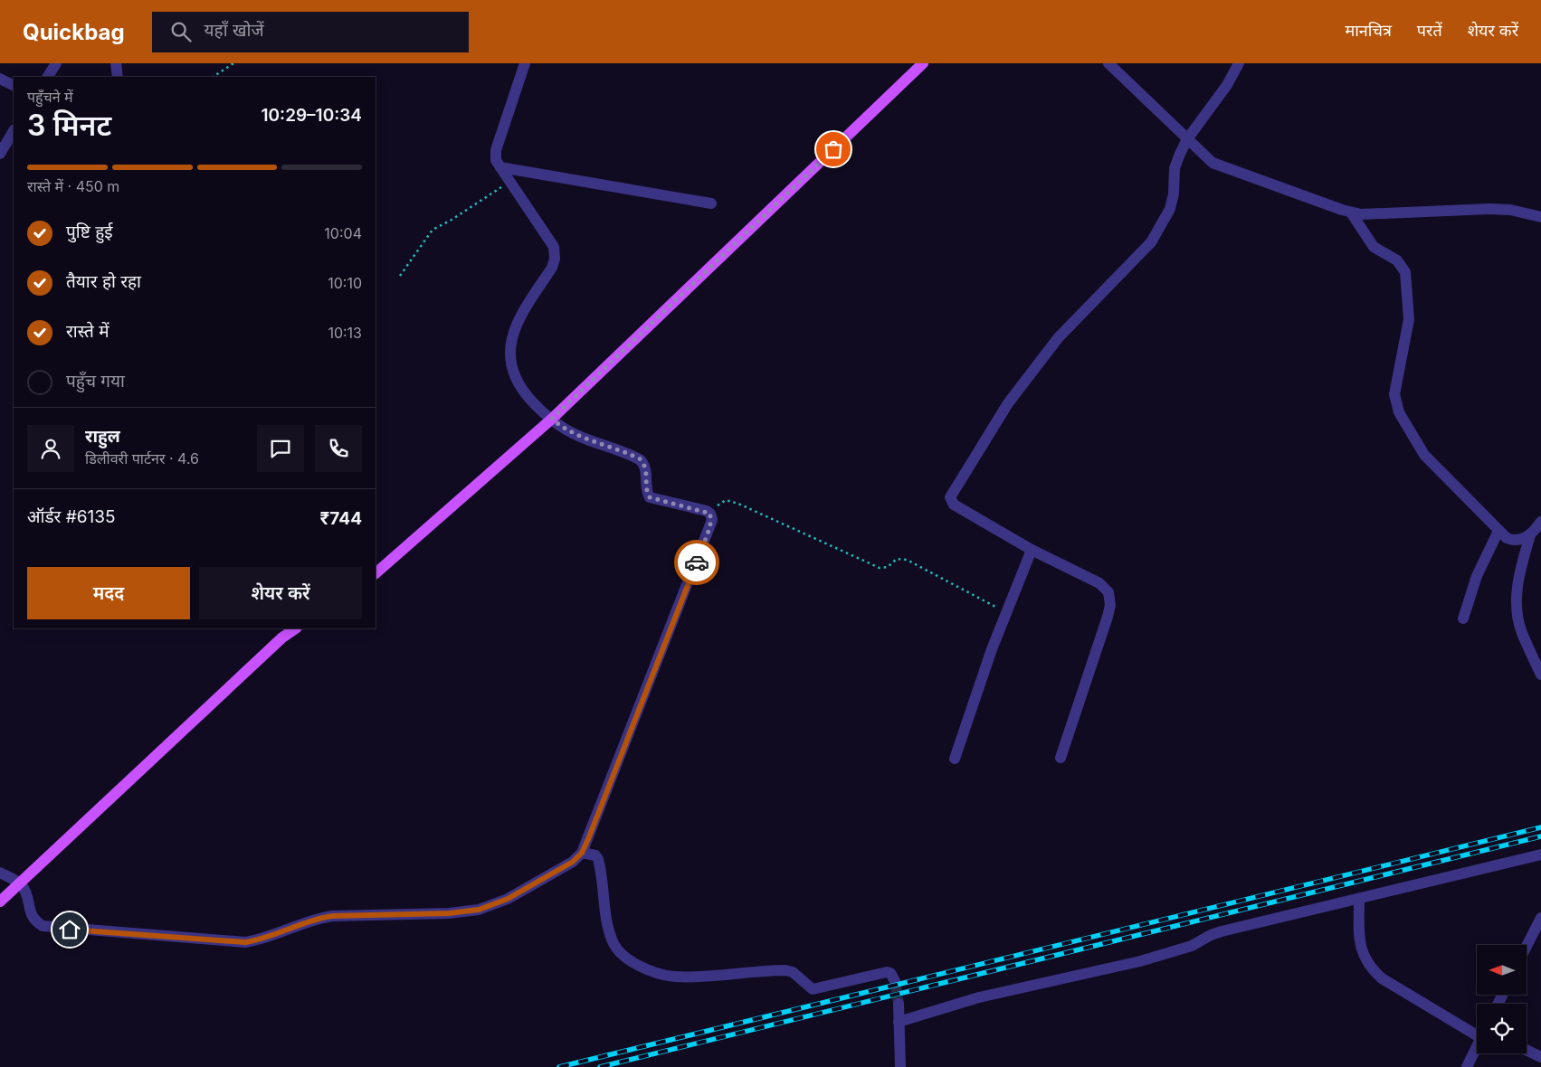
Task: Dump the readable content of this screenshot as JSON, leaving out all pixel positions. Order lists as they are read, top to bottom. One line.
{"north":"left","page":{"header":"Quickbag","search":"यहाँ खोजें","nav":["मानचित्र","परतें","शेयर करें"],"heading":["3 मिनट","पहुँचने में","10:29–10:34"],"panel":["राहुल","डिलीवरी पार्टनर · 4.6","ऑर्डर #6135","₹744"],"bar":"रास्ते में · 450 m","list":[["पुष्टि हुई","10:04"],["तैयार हो रहा","10:10"],["रास्ते में","10:13"],"पहुँच गया"],"buttons":["मदद","शेयर करें"]}}
